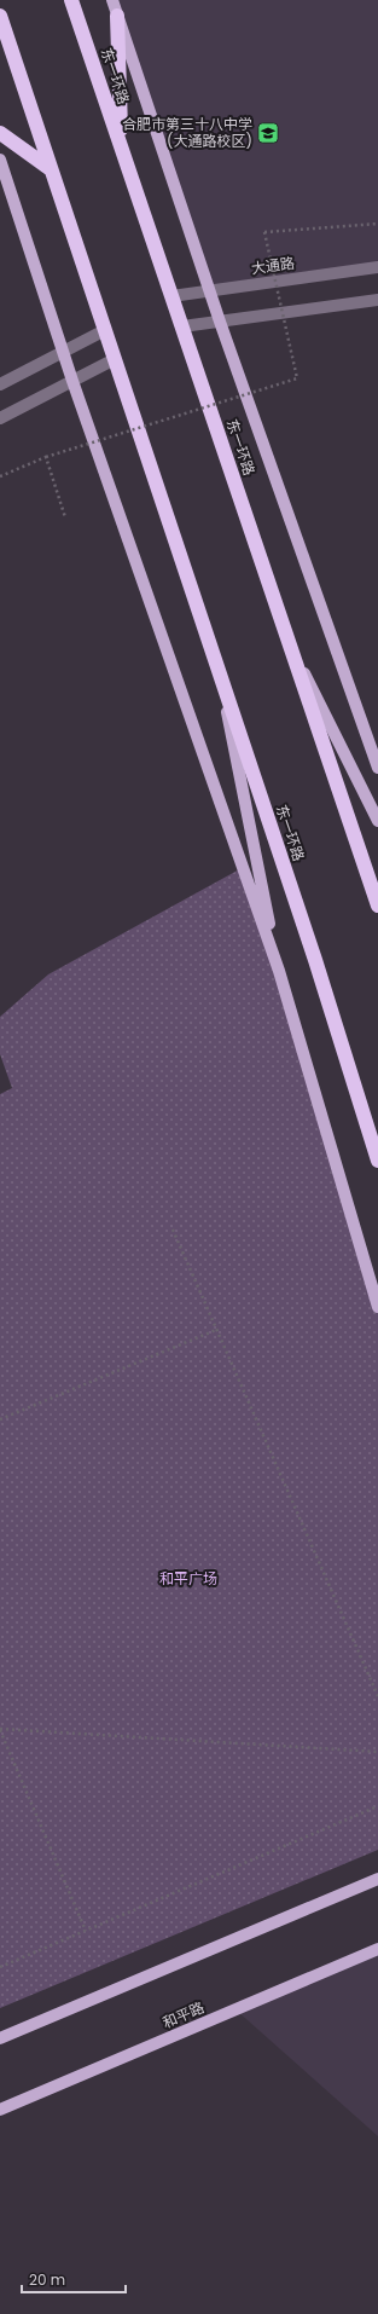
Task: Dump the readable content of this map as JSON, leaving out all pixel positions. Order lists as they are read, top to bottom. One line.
{"streets":{"highway":["东一环路"],"main road":["和平路"],"street":["大通路"]},"crossings":[["东一环路","大通路"]],"parks":["和平广场"],"places":{"school or university":["合肥市第三十八中学 (大通路校区)"]},"scale_bar":"20 m"}
